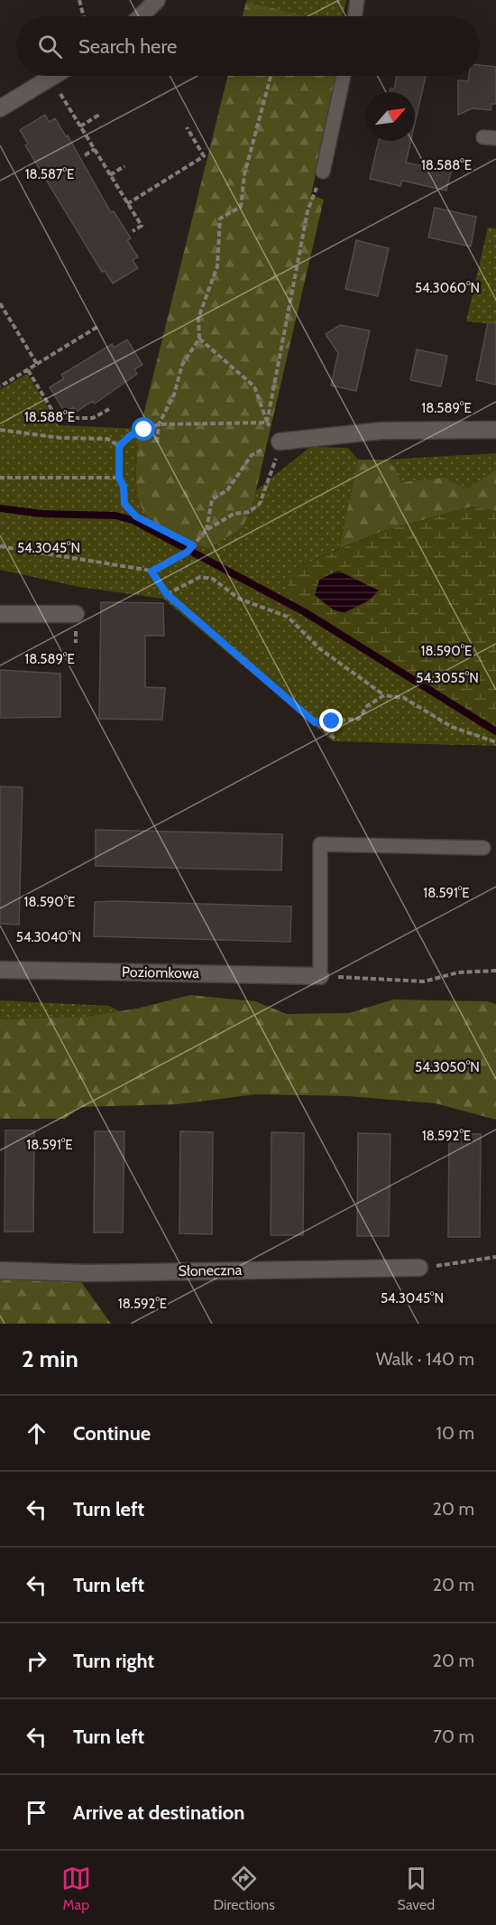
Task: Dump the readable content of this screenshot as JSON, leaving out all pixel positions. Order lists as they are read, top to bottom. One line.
{"streets":{"street":["Poziomkowa","Słoneczna"]},"north":"top right","page":{"search":"Search here","heading":["2 min","Walk · 140 m"],"list":[["Continue","10 m"],["Turn left","20 m"],["Turn left","20 m"],["Turn right","20 m"],["Turn left","70 m"],"Arrive at destination"],"nav":["Map","Directions","Saved"]},"coordinates":["18.588°E","18.587°E","54.3060°N","18.589°E","54.3045°N","18.590°E","54.3055°N","18.591°E","54.3040°N","54.3050°N","18.592°E"]}
